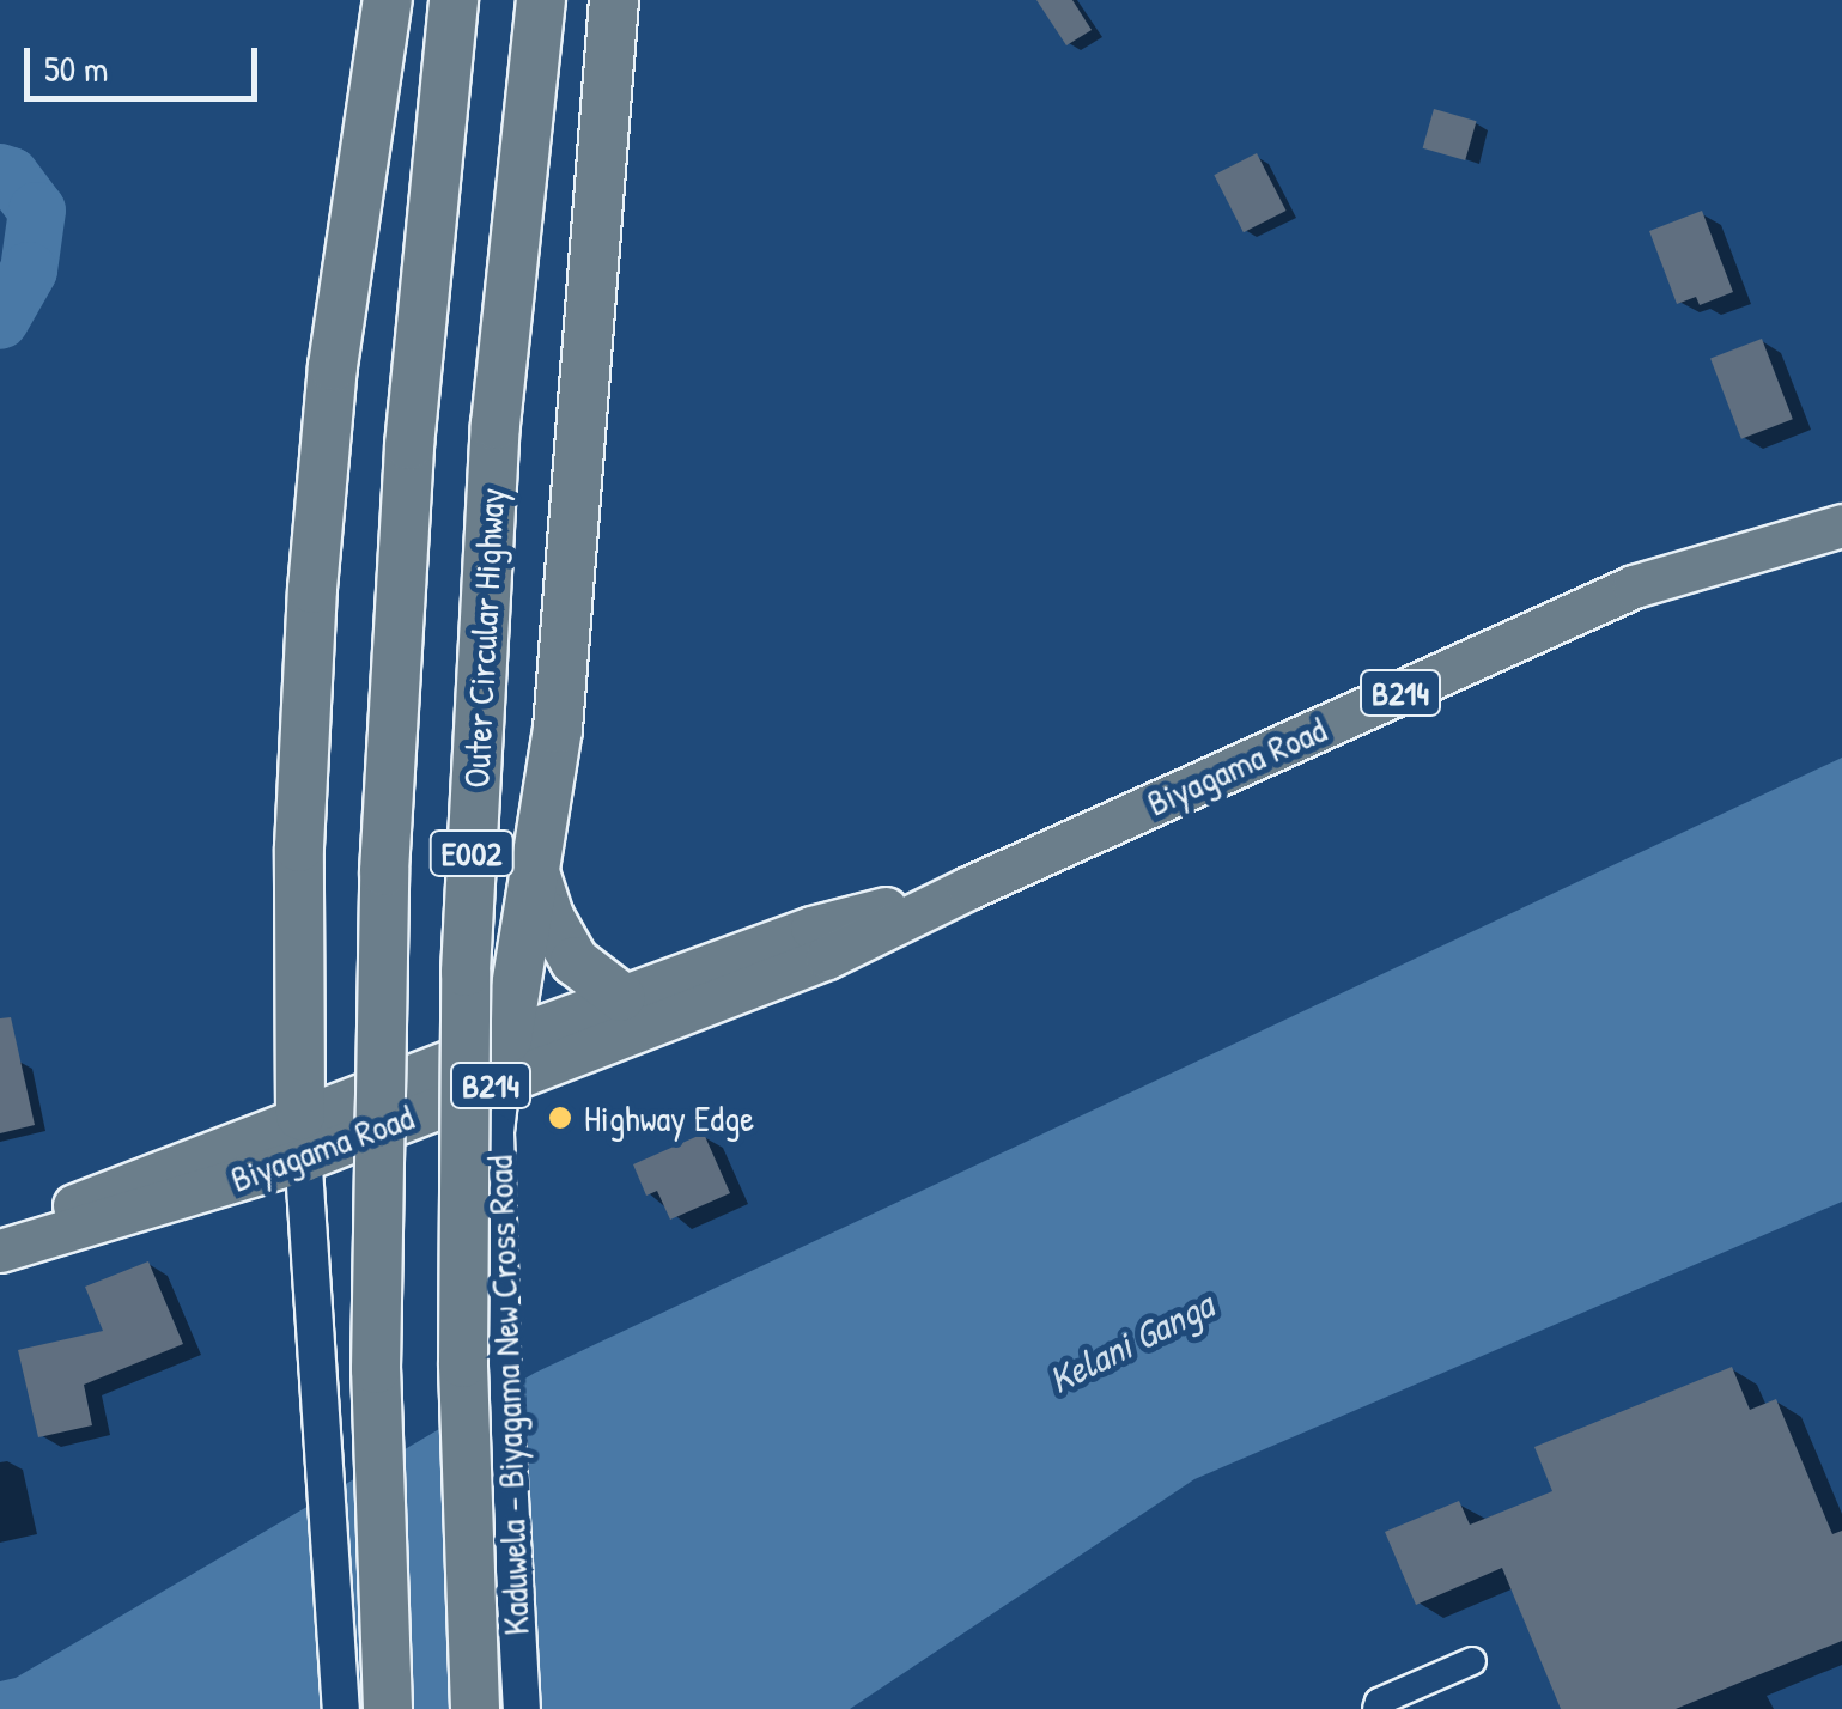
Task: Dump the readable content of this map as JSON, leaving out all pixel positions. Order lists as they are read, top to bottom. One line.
{"streets":{"highway":["Outer Circular Highway","E002"],"main road":["B214","Biyagama Road"],"street":["Kaduwela - Biyagama New Cross Road"]},"crossings":[["Biyagama Road","Kaduwela - Biyagama New Cross Road"]],"water":["Kelani Ganga"],"places":["Highway Edge"],"scale_bar":"50 m"}
